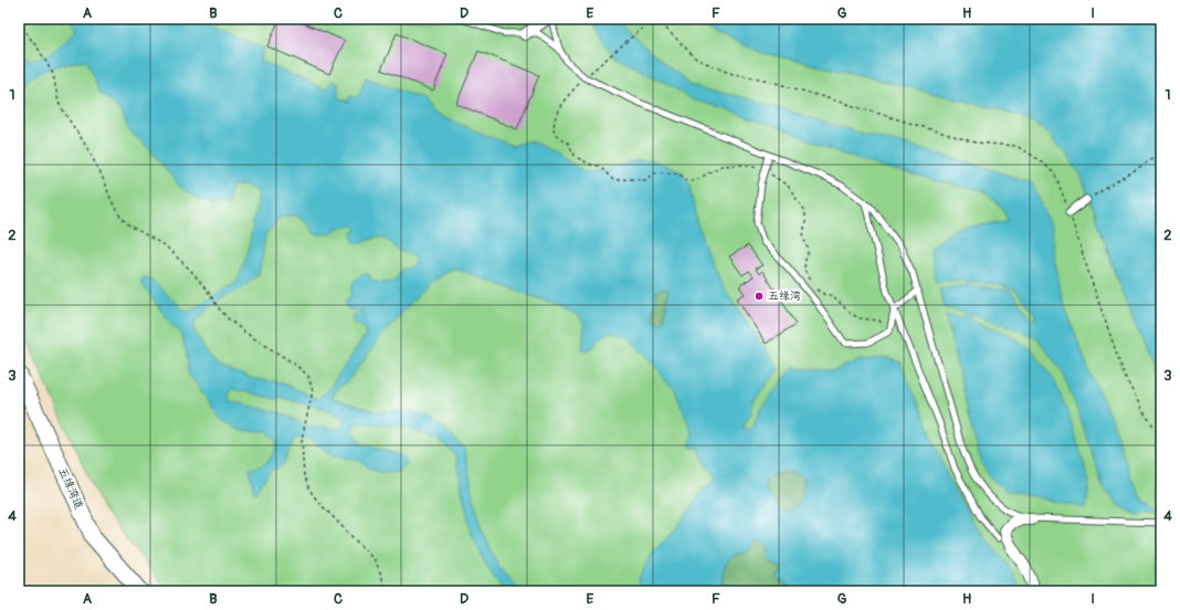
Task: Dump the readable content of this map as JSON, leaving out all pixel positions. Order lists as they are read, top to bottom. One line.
{"streets":{"main road":["五缘湾道"]},"places":["五缘湾"],"grid":{"columns":["A","B","C","D","E","F","G","H","I"],"rows":["1","2","3","4"]}}
